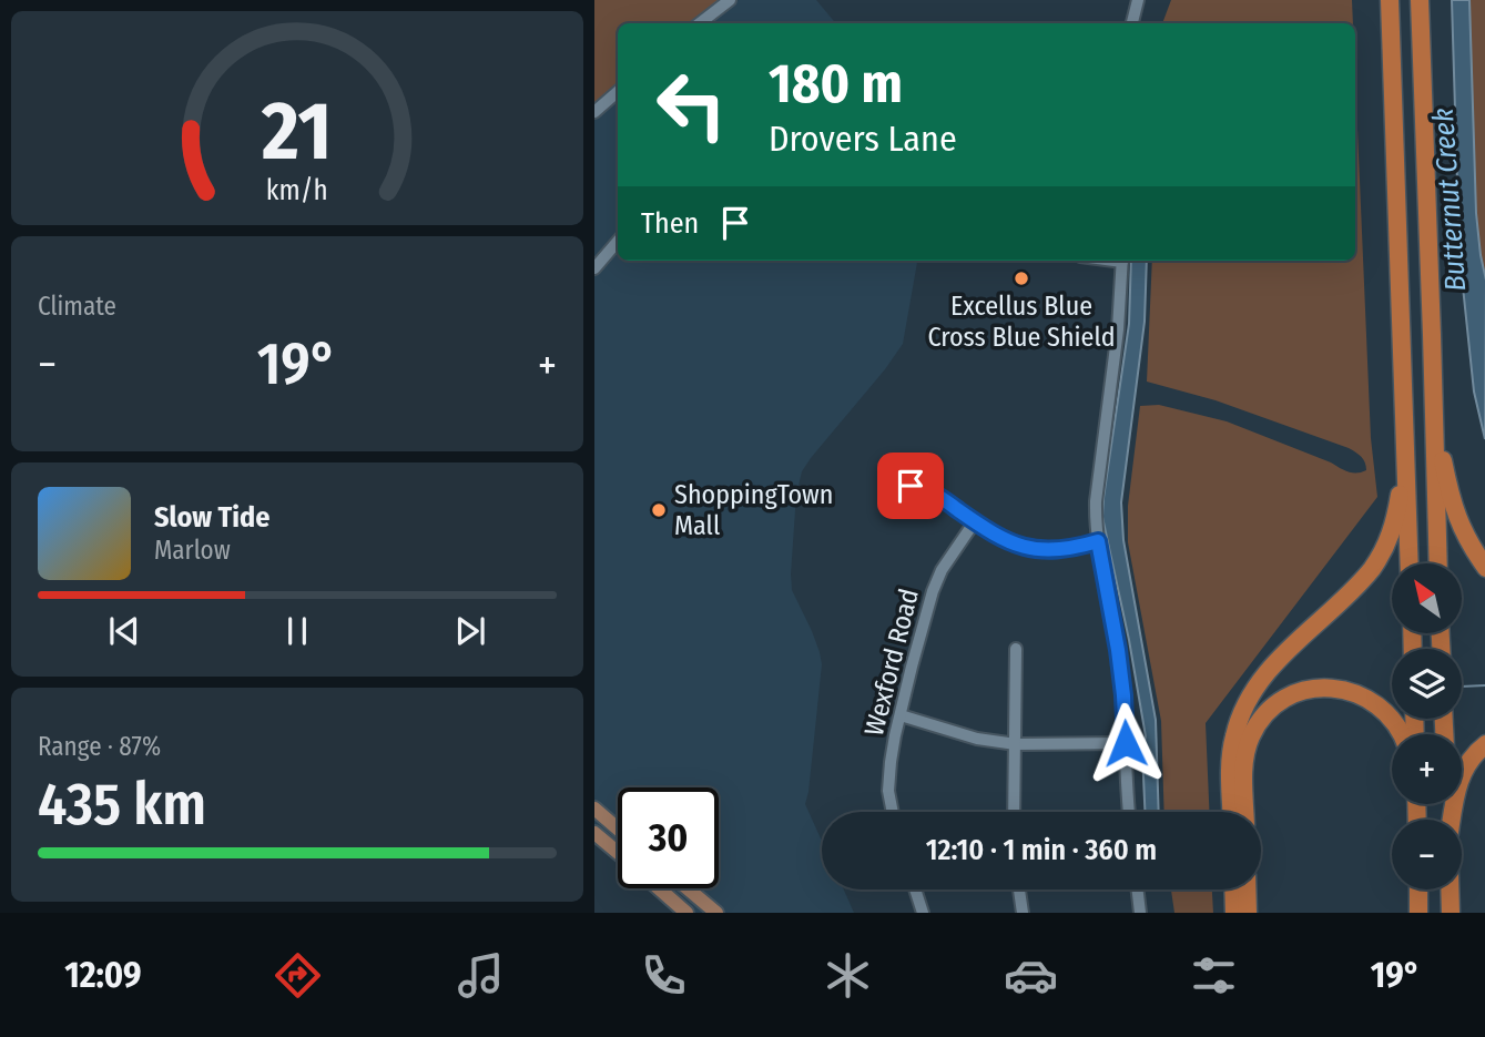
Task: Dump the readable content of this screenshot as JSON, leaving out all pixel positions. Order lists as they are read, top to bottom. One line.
{"streets":{"street":["Wexford Road"]},"water":["Butternut Creek"],"places":["Excellus Blue Cross Blue Shield","ShoppingTown Mall"],"north":"top left","page":{"turn":["180 m","Drovers Lane"],"then":"Then","tile":["Climate",["Range · 87%","435 km"]],"heat":["−","19°","+"],"song":["Slow Tide","Marlow"],"map_buttons":["+","−"],"limit":"30","trip":"12:10 · 1 min · 360 m","tabs":["12:09","19°"],"gauge":["21","km/h"]}}
